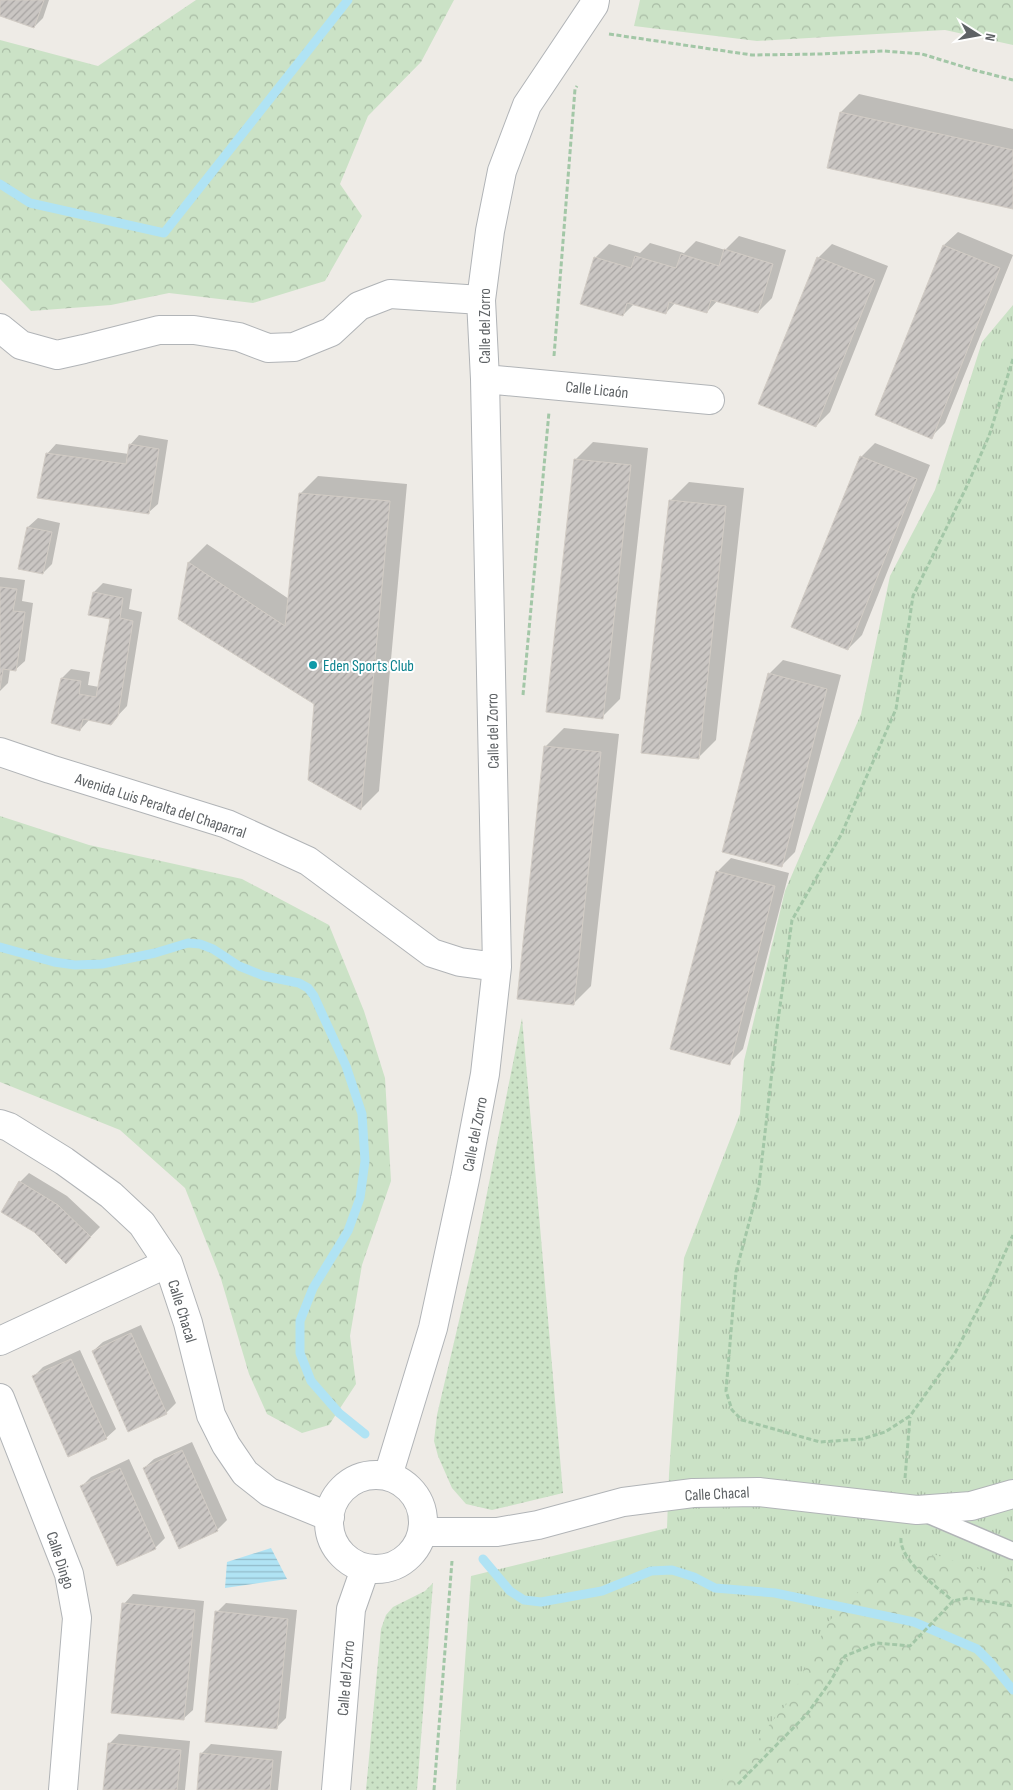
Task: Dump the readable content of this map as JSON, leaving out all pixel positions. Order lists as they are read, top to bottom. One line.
{"streets":{"street":["Calle del Zorro","Calle Licaón","Avenida Luis Peralta del Chaparral","Calle Chacal","Calle Dingo"]},"crossings":[["Calle del Zorro","Calle Licaón"],["Calle del Zorro","Avenida Luis Peralta del Chaparral"],["Calle del Zorro","Calle Chacal"]],"places":["Eden Sports Club"],"north":"right"}
